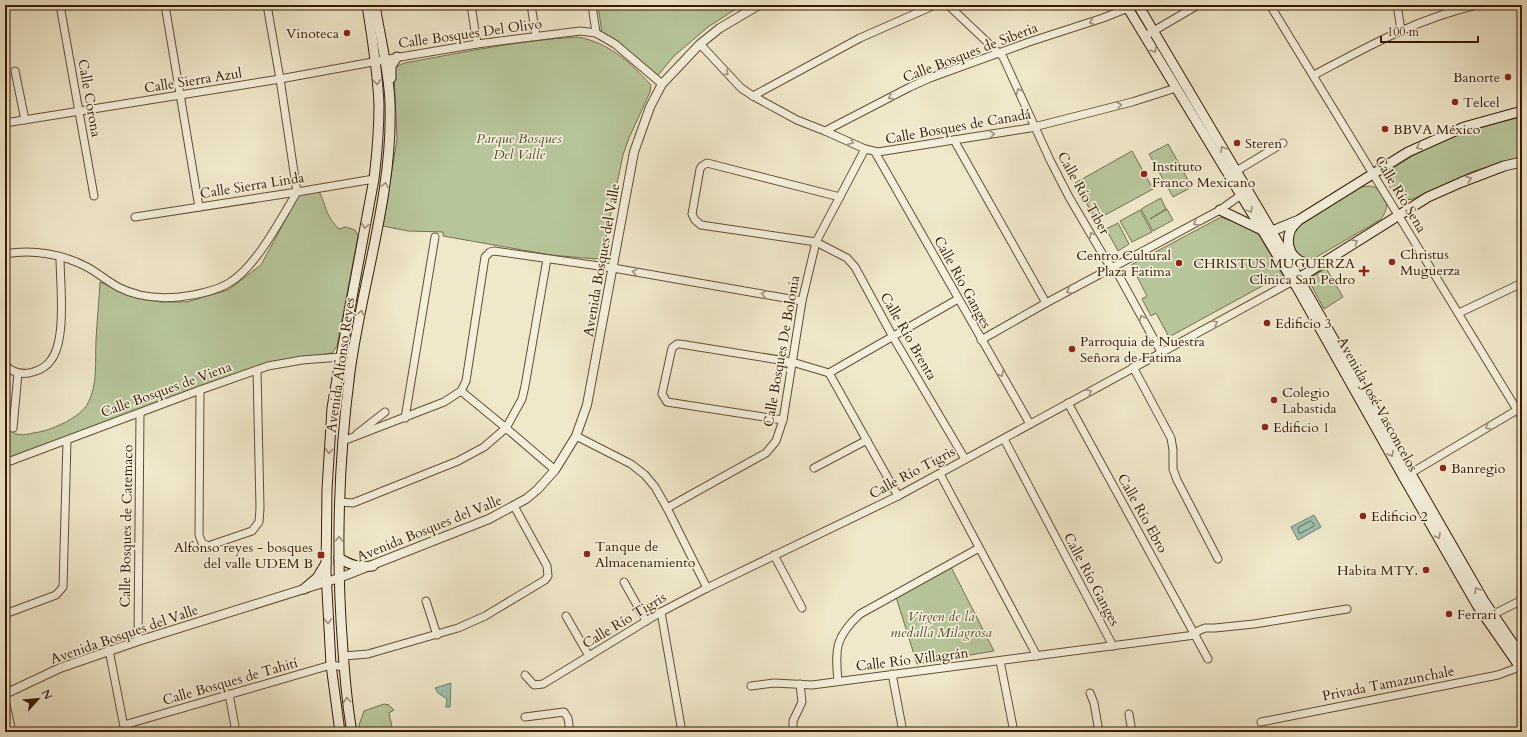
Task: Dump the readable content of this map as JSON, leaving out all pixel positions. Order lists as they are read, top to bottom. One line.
{"streets":{"main road":["Avenida Alfonso Reyes","Avenida José Vasconcelos"],"street":["Calle Bosques Del Olivo","Calle Bosques de Siberia","Calle Sierra Azul","Calle Corona","Calle Bosques de Canadá","Calle Sierra Linda","Calle Río Tiber","Calle Río Sena","Avenida Bosques del Valle","Calle Río Ganges","Calle Río Brenta","Calle Bosques De Bolonia","Calle Bosques de Viena","Calle Río Tigris","Calle Río Ebro","Calle Bosques de Catemaco","Calle Río Villagrán","Calle Bosques de Tahití","Privada Tamazunchale"]},"crossings":[["Calle Bosques Del Olivo","Calle Sierra Azul"],["Calle Bosques Del Olivo","Avenida Bosques del Valle"],["Calle Bosques Del Olivo","Avenida Alfonso Reyes"],["Calle Bosques de Siberia","Calle Bosques de Canadá"],["Calle Bosques de Siberia","Calle Río Tiber"],["Calle Bosques de Siberia","Avenida José Vasconcelos"],["Calle Sierra Azul","Calle Corona"],["Calle Sierra Azul","Avenida Alfonso Reyes"],["Calle Bosques de Canadá","Calle Río Tiber"],["Calle Bosques de Canadá","Avenida Bosques del Valle"],["Calle Bosques de Canadá","Calle Río Ganges"],["Calle Bosques de Canadá","Calle Bosques De Bolonia"],["Calle Bosques de Canadá","Avenida José Vasconcelos"],["Calle Sierra Linda","Avenida Alfonso Reyes"],["Calle Río Tiber","Calle Río Tigris"],["Avenida Bosques del Valle","Avenida Alfonso Reyes"],["Avenida Bosques del Valle","Calle Bosques de Catemaco"],["Calle Río Ganges","Calle Río Tigris"],["Calle Río Ganges","Calle Río Villagrán"],["Calle Río Brenta","Calle Bosques De Bolonia"],["Calle Río Brenta","Calle Río Tigris"],["Avenida Alfonso Reyes","Calle Bosques de Viena"],["Avenida Alfonso Reyes","Calle Bosques de Tahití"],["Calle Bosques de Viena","Calle Bosques de Catemaco"],["Avenida José Vasconcelos","Calle Río Tigris"],["Avenida José Vasconcelos","Privada Tamazunchale"],["Calle Río Tigris","Calle Río Ebro"],["Calle Río Ebro","Calle Río Villagrán"]],"one_way":["Calle Bosques de Siberia","Calle Bosques de Canadá","Calle Río Tiber"],"parks":["Parque Bosques Del Valle","Virgen de la medalla Milagrosa"],"places":{"other":["Vinoteca","Banorte","Telcel","BBVA México","Steren","Instituto Franco Mexicano","Christus Muguerza","Centro Cultural Plaza Fatima","Edificio 3","Parroquia de Nuestra Señora de Fatima","Colegio Labastida","Edificio 1","Banregio","Edificio 2","Tanque de Almacenamiento","Habita MTY.","Ferrari"],"health":["CHRISTUS MUGUERZA Clínica San Pedro"],"transit":["Alfonso reyes - bosques del valle UDEM B"]},"scale_bar":"100 m","north":"top right"}
